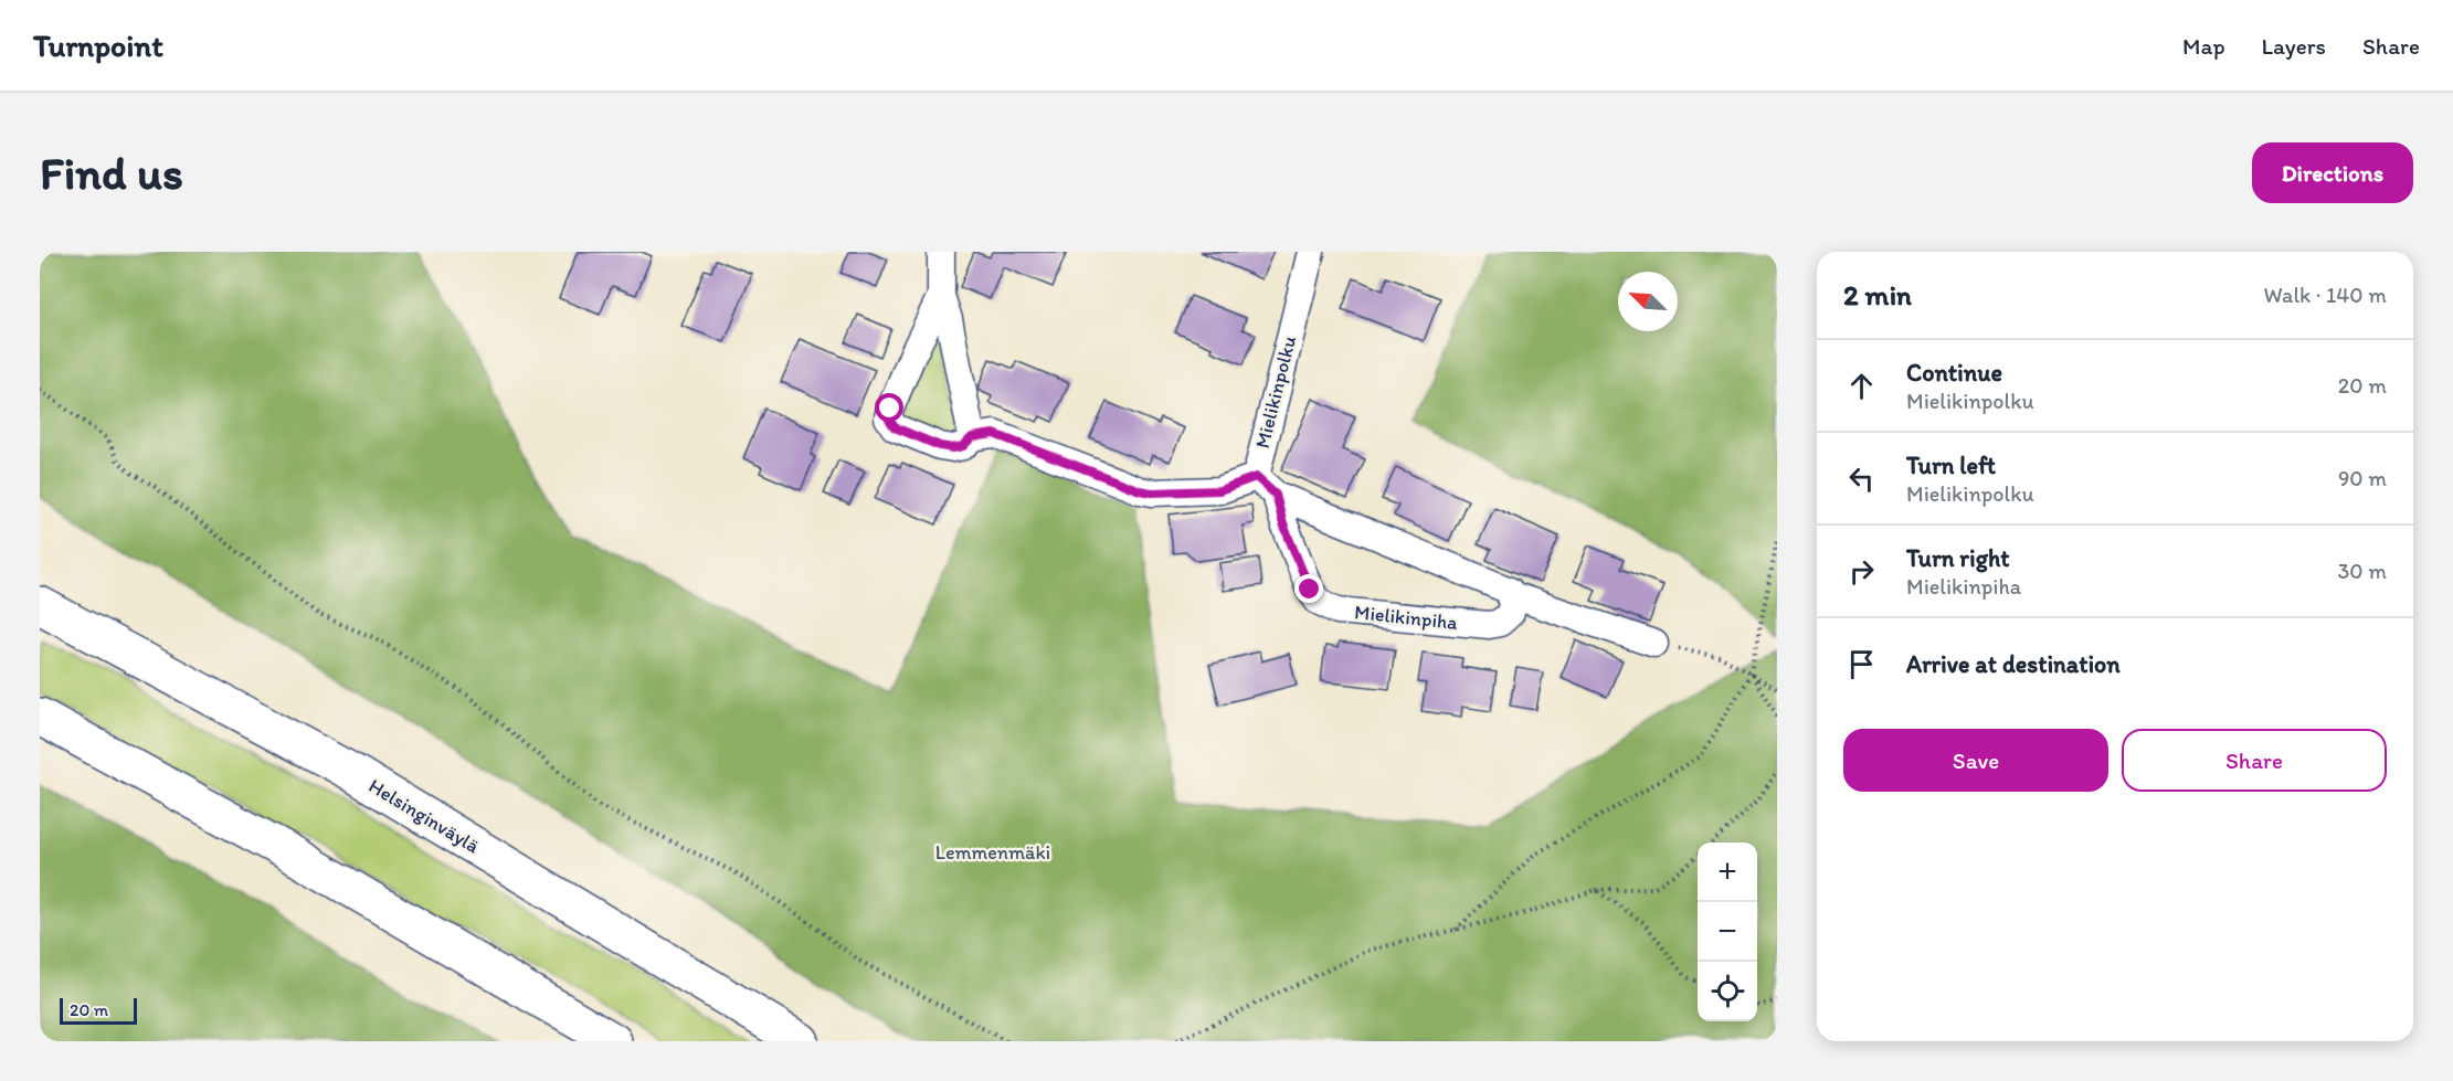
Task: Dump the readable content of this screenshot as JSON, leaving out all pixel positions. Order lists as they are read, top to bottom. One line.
{"streets":{"highway":["Helsinginväylä"],"street":["Mielikinpolku","Mielikinpiha"]},"parks":["Lemmenmäki"],"scale_bar":"20 m","north":"top left","page":{"header":"Turnpoint","nav":["Map","Layers","Share"],"buttons":["Directions",["Save","Share"]],"title":"Find us","heading":["2 min","Walk · 140 m"],"list":[["Continue","Mielikinpolku","20 m"],["Turn left","Mielikinpolku","90 m"],["Turn right","Mielikinpiha","30 m"],"Arrive at destination"],"map_buttons":["+","−"],"scale":"20 m"}}
